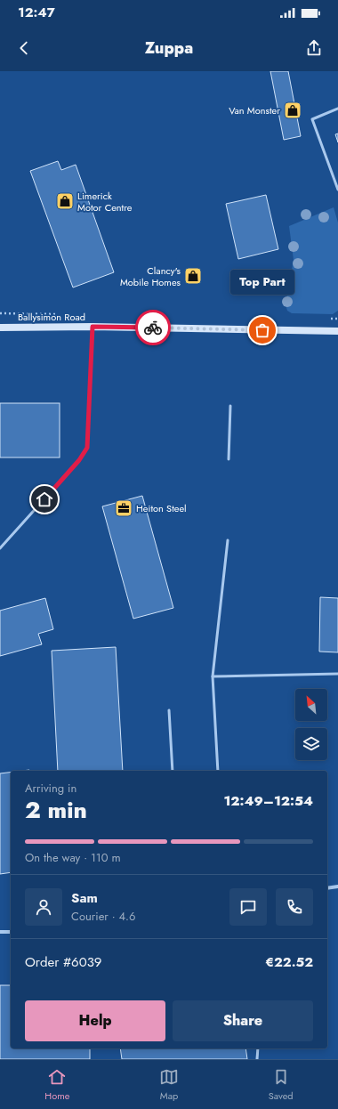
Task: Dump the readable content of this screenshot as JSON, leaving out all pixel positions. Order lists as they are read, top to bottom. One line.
{"streets":{"main road":["Ballysimon Road"]},"places":{"shop":["Van Monster","Limerick Motor Centre","Clancy's Mobile Homes"],"other":["Top Part"],"office":["Heiton Steel"]},"north":"top left","page":{"status":"12:47","header":"Zuppa","bubble":"Top Part","heading":["2 min","Arriving in","12:49–12:54"],"panel":["Sam","Courier · 4.6","Order #6039","€22.52"],"bar":"On the way · 110 m","buttons":["Help","Share"],"tabs":["Home","Map","Saved"]}}
